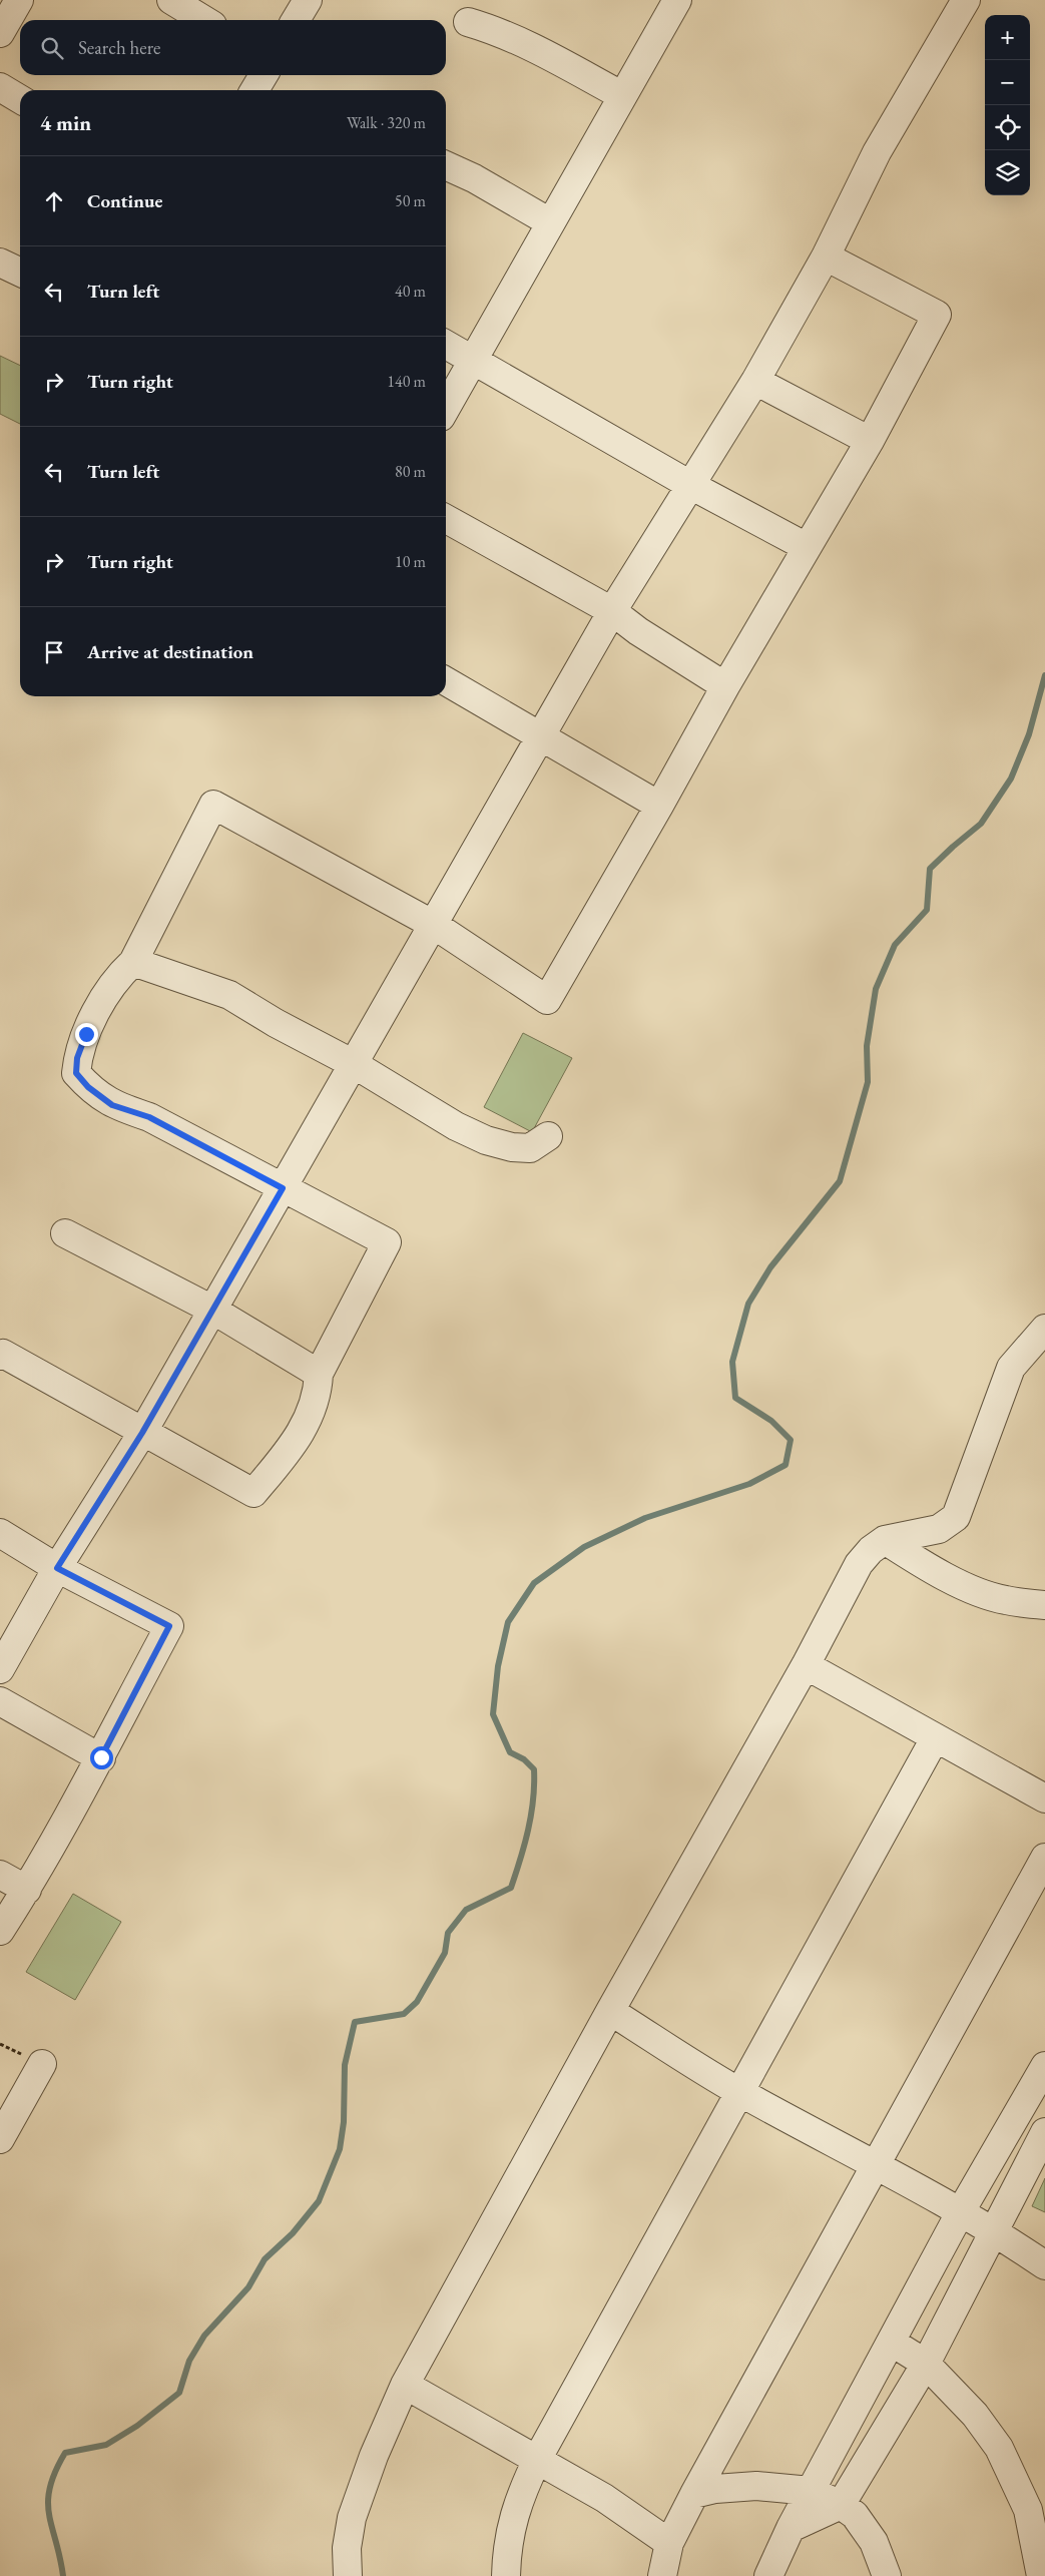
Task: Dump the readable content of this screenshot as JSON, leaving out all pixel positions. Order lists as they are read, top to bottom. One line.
{"page":{"map_buttons":["+","−"],"search":"Search here","heading":["4 min","Walk · 320 m"],"list":[["Continue","50 m"],["Turn left","40 m"],["Turn right","140 m"],["Turn left","80 m"],["Turn right","10 m"],"Arrive at destination"]}}
